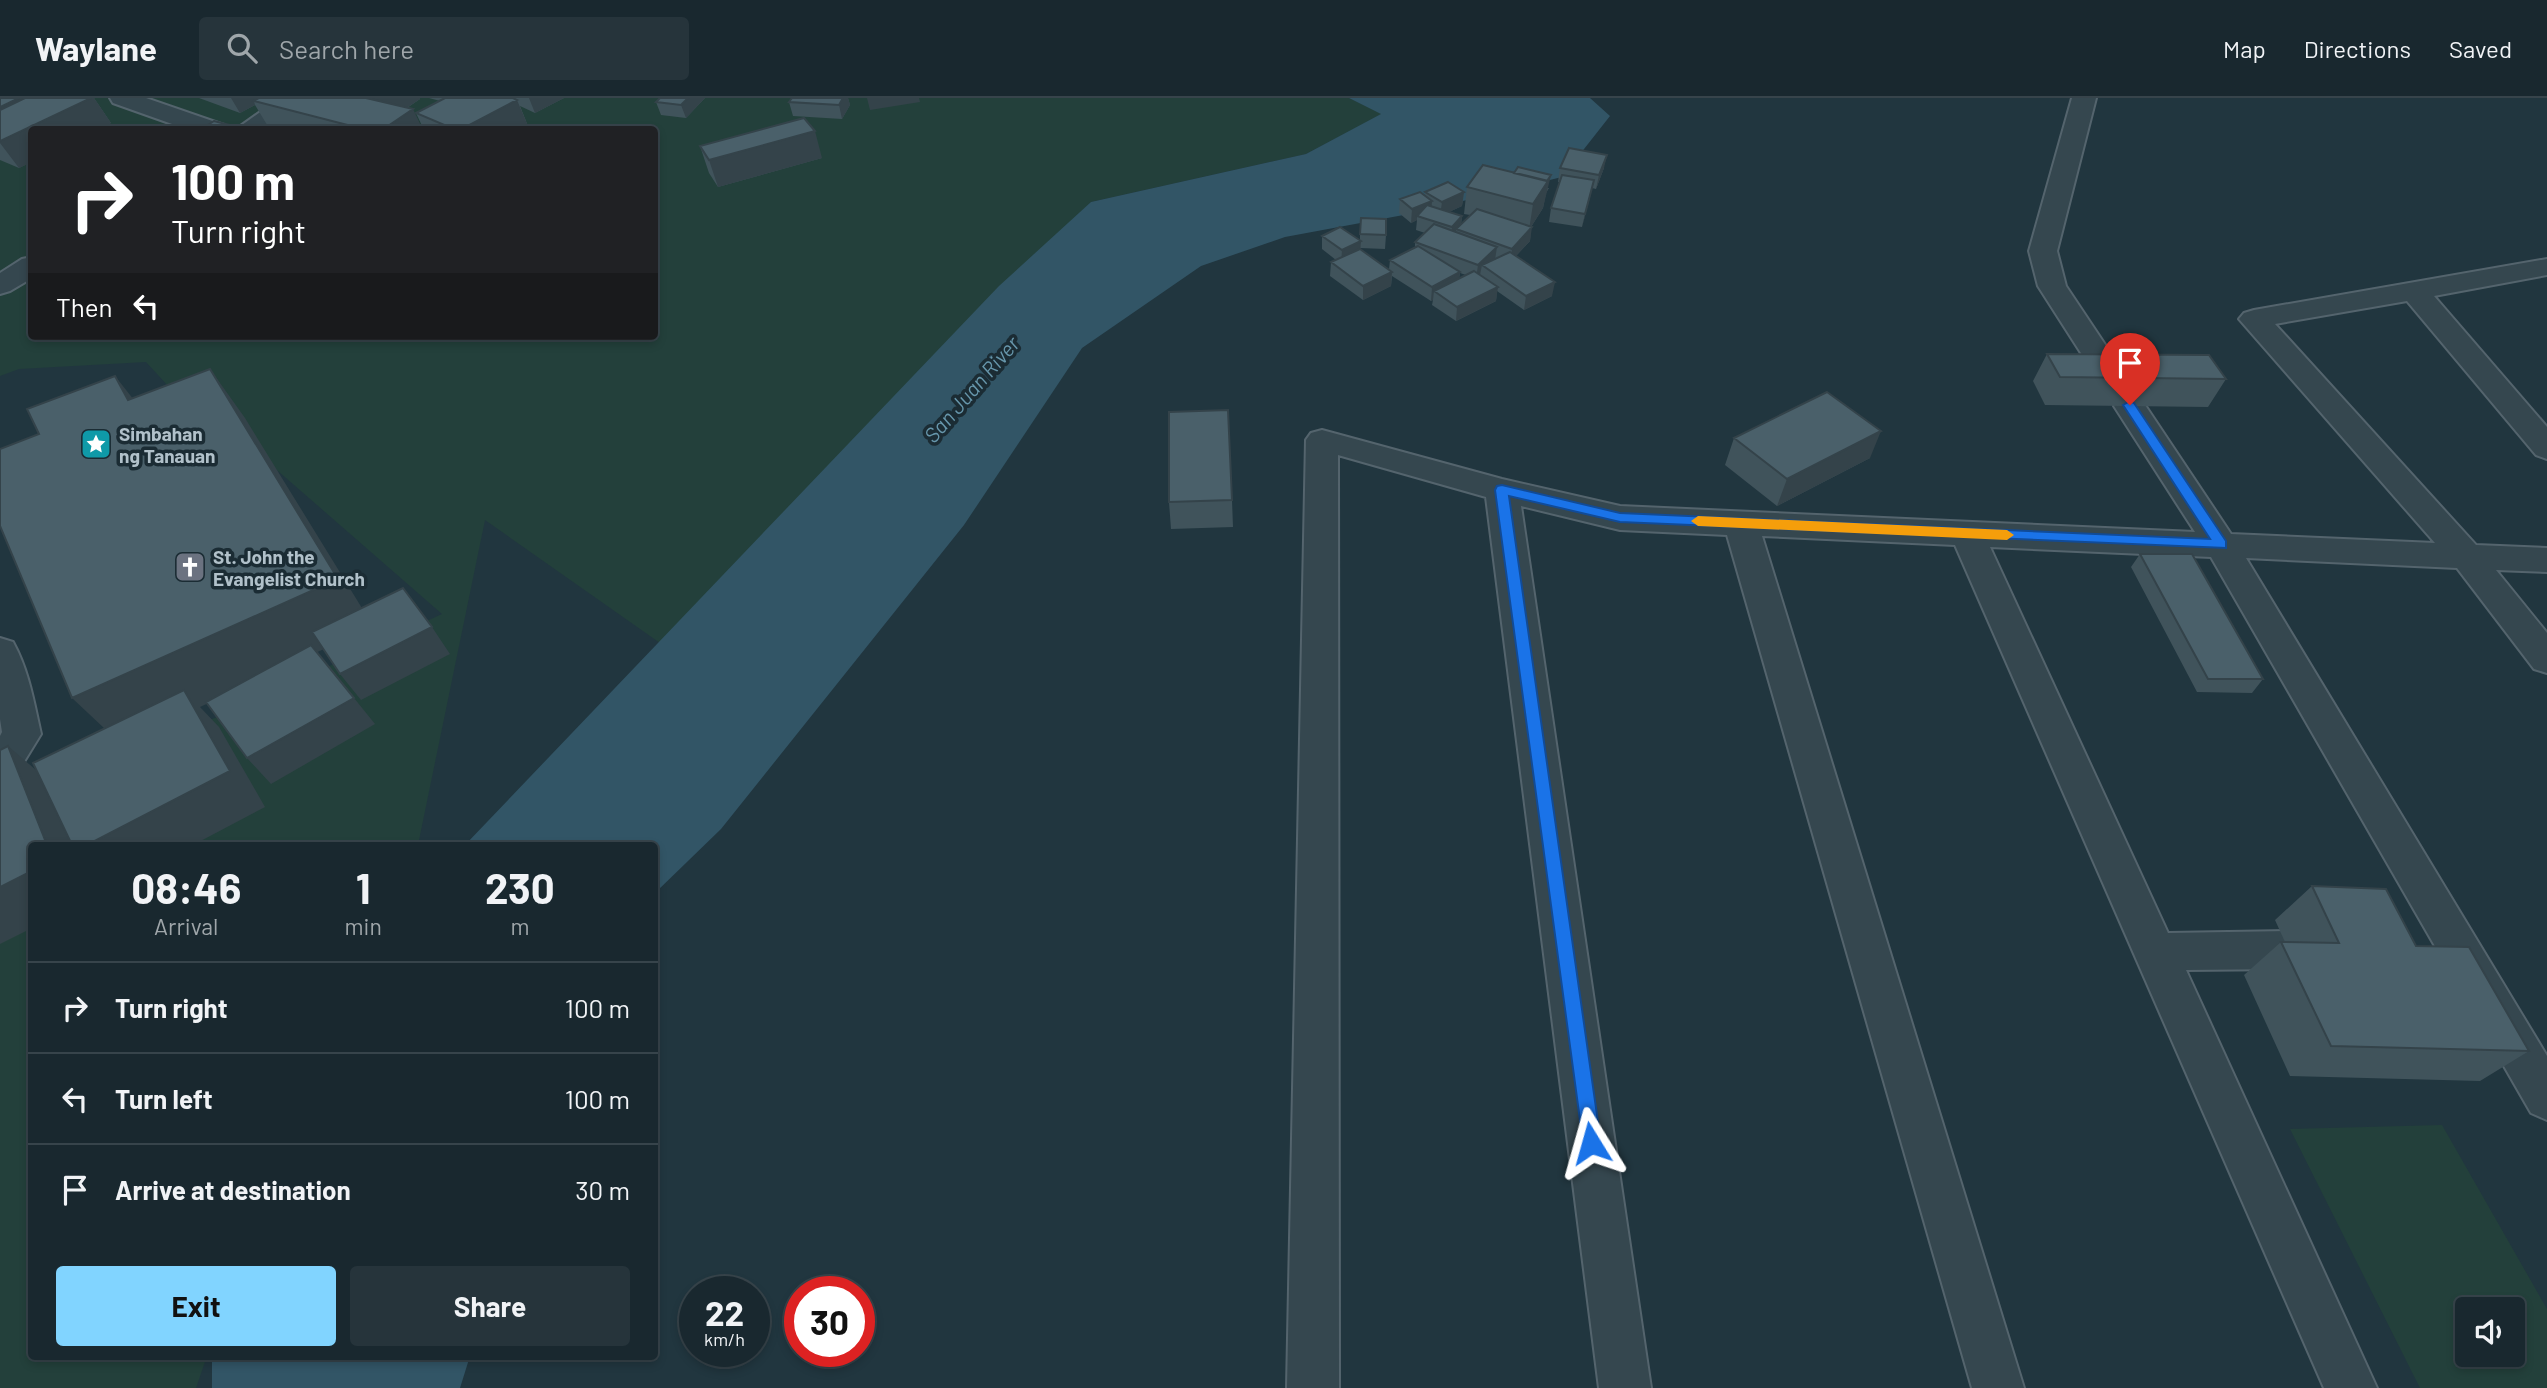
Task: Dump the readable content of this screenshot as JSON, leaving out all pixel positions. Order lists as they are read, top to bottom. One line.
{"water":["San Juan River"],"places":{"place":["Simbahan ng Tanauan"],"church":["St. John the Evangelist Church"]},"page":{"header":"Waylane","search":"Search here","nav":["Map","Directions","Saved"],"turn":["100 m","Turn right"],"then":"Then","eta":["08:46","Arrival","1","min","230","m"],"list":[{"name":"Turn right","value":"100 m"},{"name":"Turn left","value":"100 m"},{"name":"Arrive at destination","value":"30 m"}],"buttons":["Exit","Share"],"speed":"22 km/h","limit":"30"}}
